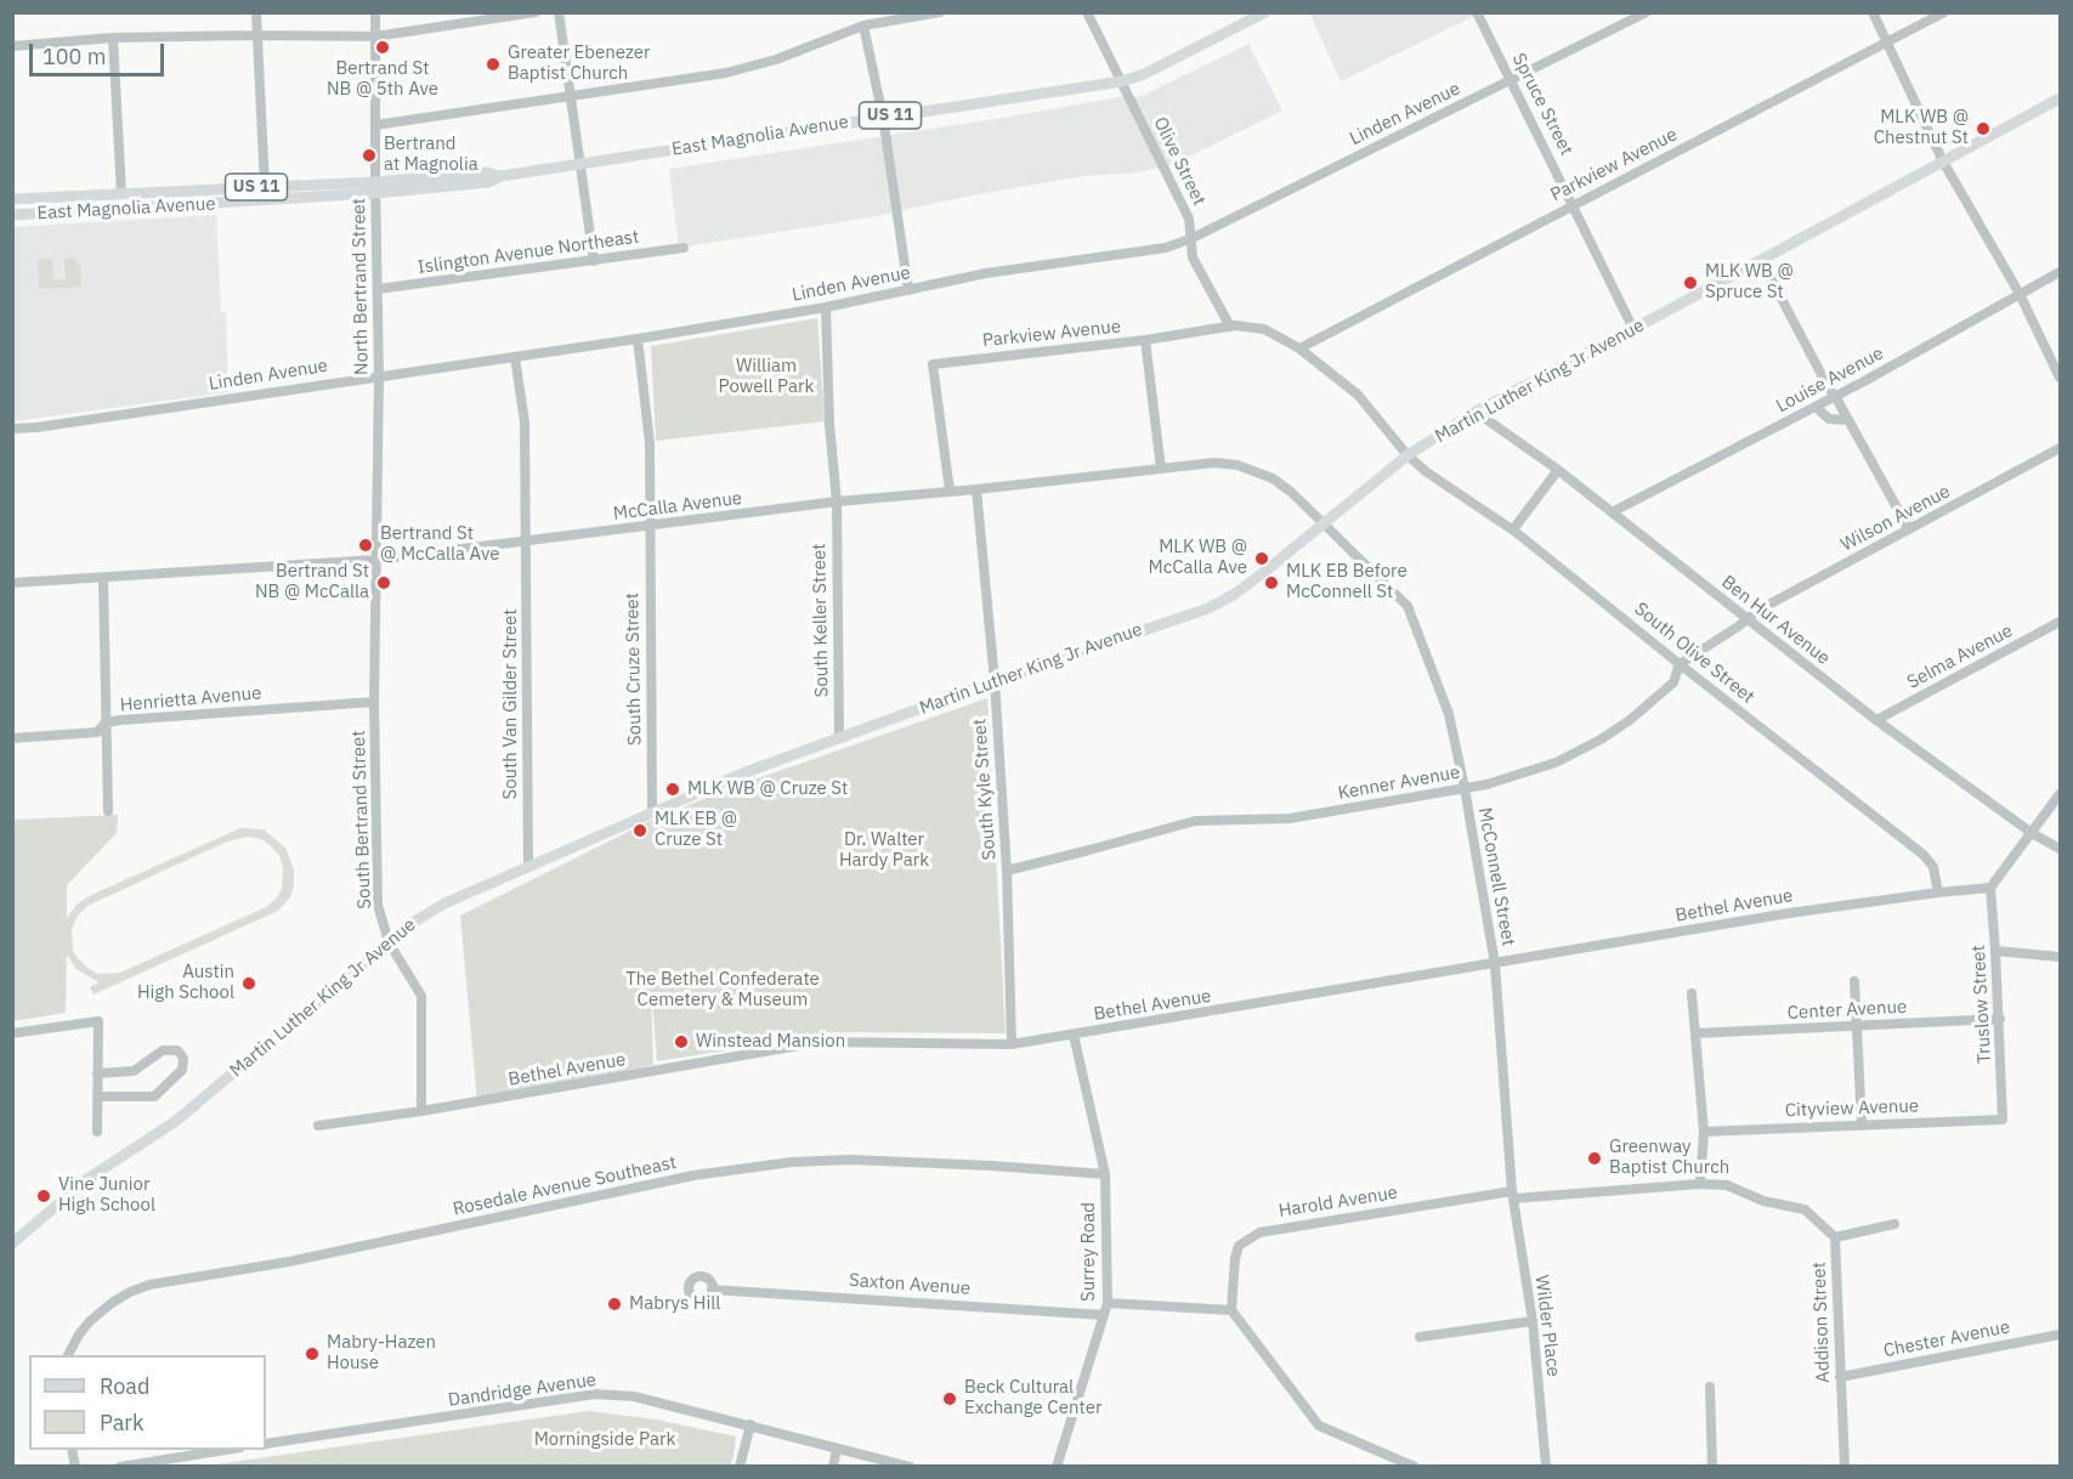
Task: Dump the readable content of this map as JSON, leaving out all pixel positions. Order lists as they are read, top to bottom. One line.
{"streets":{"main road":["US 11","East Magnolia Avenue","Martin Luther King Jr Avenue"],"street":["Spruce Street","Linden Avenue","Olive Street","Parkview Avenue","Islington Avenue Northeast","North Bertrand Street","Louise Avenue","McCalla Avenue","Wilson Avenue","South Keller Street","Ben Hur Avenue","South Olive Street","Selma Avenue","South Cruze Street","Henrietta Avenue","South Van Gilder Street","Kenner Avenue","South Kyle Street","South Bertrand Street","McConnell Street","Bethel Avenue","Truslow Street","Center Avenue","Cityview Avenue","Rosedale Avenue Southeast","Harold Avenue","Surrey Road","Saxton Avenue","Addison Street","Wilder Place","Chester Avenue","Dandridge Avenue"]},"crossings":[["Spruce Street","Linden Avenue"],["Spruce Street","Parkview Avenue"],["Spruce Street","Martin Luther King Jr Avenue"],["Linden Avenue","Olive Street"],["Linden Avenue","North Bertrand Street"],["Linden Avenue","South Keller Street"],["Linden Avenue","South Cruze Street"],["Linden Avenue","South Van Gilder Street"],["East Magnolia Avenue","Olive Street"],["East Magnolia Avenue","North Bertrand Street"],["Olive Street","Parkview Avenue"],["Parkview Avenue","Martin Luther King Jr Avenue"],["Parkview Avenue","McCalla Avenue"],["Parkview Avenue","South Olive Street"],["Islington Avenue Northeast","North Bertrand Street"],["North Bertrand Street","McCalla Avenue"],["North Bertrand Street","South Bertrand Street"],["Louise Avenue","Ben Hur Avenue"],["Martin Luther King Jr Avenue","McCalla Avenue"],["Martin Luther King Jr Avenue","South Keller Street"],["Martin Luther King Jr Avenue","Ben Hur Avenue"],["Martin Luther King Jr Avenue","South Olive Street"],["Martin Luther King Jr Avenue","South Cruze Street"],["Martin Luther King Jr Avenue","South Van Gilder Street"],["Martin Luther King Jr Avenue","South Kyle Street"],["Martin Luther King Jr Avenue","South Bertrand Street"],["Martin Luther King Jr Avenue","McConnell Street"],["McCalla Avenue","South Keller Street"],["McCalla Avenue","South Cruze Street"],["McCalla Avenue","South Van Gilder Street"],["McCalla Avenue","South Kyle Street"],["McCalla Avenue","South Bertrand Street"],["McCalla Avenue","McConnell Street"],["Wilson Avenue","Ben Hur Avenue"],["Wilson Avenue","Kenner Avenue"],["Ben Hur Avenue","Selma Avenue"],["Ben Hur Avenue","Kenner Avenue"],["South Olive Street","Kenner Avenue"],["South Olive Street","Bethel Avenue"],["Henrietta Avenue","South Bertrand Street"],["Kenner Avenue","South Kyle Street"],["Kenner Avenue","McConnell Street"],["South Kyle Street","Bethel Avenue"],["South Bertrand Street","Bethel Avenue"],["McConnell Street","Bethel Avenue"],["McConnell Street","Harold Avenue"],["McConnell Street","Addison Street"],["McConnell Street","Wilder Place"],["Bethel Avenue","Truslow Street"],["Bethel Avenue","Surrey Road"],["Truslow Street","Center Avenue"],["Truslow Street","Cityview Avenue"],["Rosedale Avenue Southeast","Surrey Road"],["Harold Avenue","Addison Street"],["Harold Avenue","Wilder Place"],["Surrey Road","Saxton Avenue"],["Addison Street","Wilder Place"],["Addison Street","Chester Avenue"]],"parks":["William Powell Park","Dr. Walter Hardy Park","The Bethel Confederate Cemetery & Museum","Morningside Park"],"places":["Bertrand St NB @ 5th Ave","Greater Ebenezer Baptist Church","MLK WB @ Chestnut St","Bertrand at Magnolia","MLK WB @ Spruce St","Bertrand St @ McCalla Ave","MLK WB @ McCalla Ave","Bertrand St NB @ McCalla","MLK EB Before McConnell St","MLK WB @ Cruze St","MLK EB @ Cruze St","Austin High School","Winstead Mansion","Greenway Baptist Church","Vine Junior High School","Mabrys Hill","Mabry-Hazen House","Beck Cultural Exchange Center"],"legend":["Road","Park"],"scale_bar":"100 m"}
